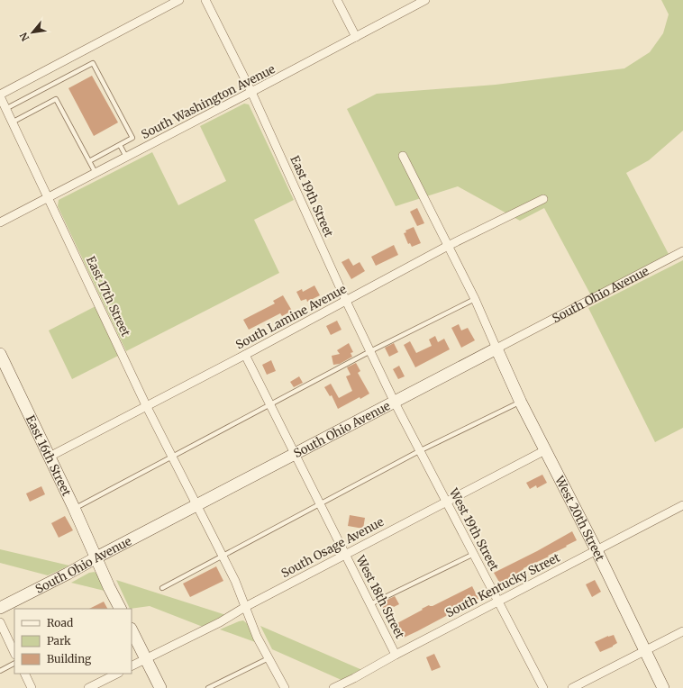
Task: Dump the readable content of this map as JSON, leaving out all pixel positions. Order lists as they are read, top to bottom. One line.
{"streets":{"street":["South Washington Avenue","East 19th Street","South Ohio Avenue","East 17th Street","South Lamine Avenue","East 16th Street","West 20th Street","West 19th Street","South Osage Avenue","South Kentucky Street","West 18th Street"]},"crossings":[["South Washington Avenue","East 19th Street"],["South Washington Avenue","East 17th Street"],["East 19th Street","South Ohio Avenue"],["East 19th Street","South Lamine Avenue"],["East 19th Street","West 19th Street"],["South Ohio Avenue","East 17th Street"],["South Ohio Avenue","East 16th Street"],["South Ohio Avenue","West 20th Street"],["South Ohio Avenue","West 19th Street"],["South Ohio Avenue","West 18th Street"],["East 17th Street","South Lamine Avenue"],["East 17th Street","South Osage Avenue"],["South Lamine Avenue","East 16th Street"],["South Lamine Avenue","West 18th Street"],["West 20th Street","South Osage Avenue"],["West 20th Street","South Kentucky Street"],["West 19th Street","South Osage Avenue"],["West 19th Street","South Kentucky Street"],["South Osage Avenue","West 18th Street"],["South Kentucky Street","West 18th Street"]],"legend":["Road","Park","Building"],"north":"bottom left"}
